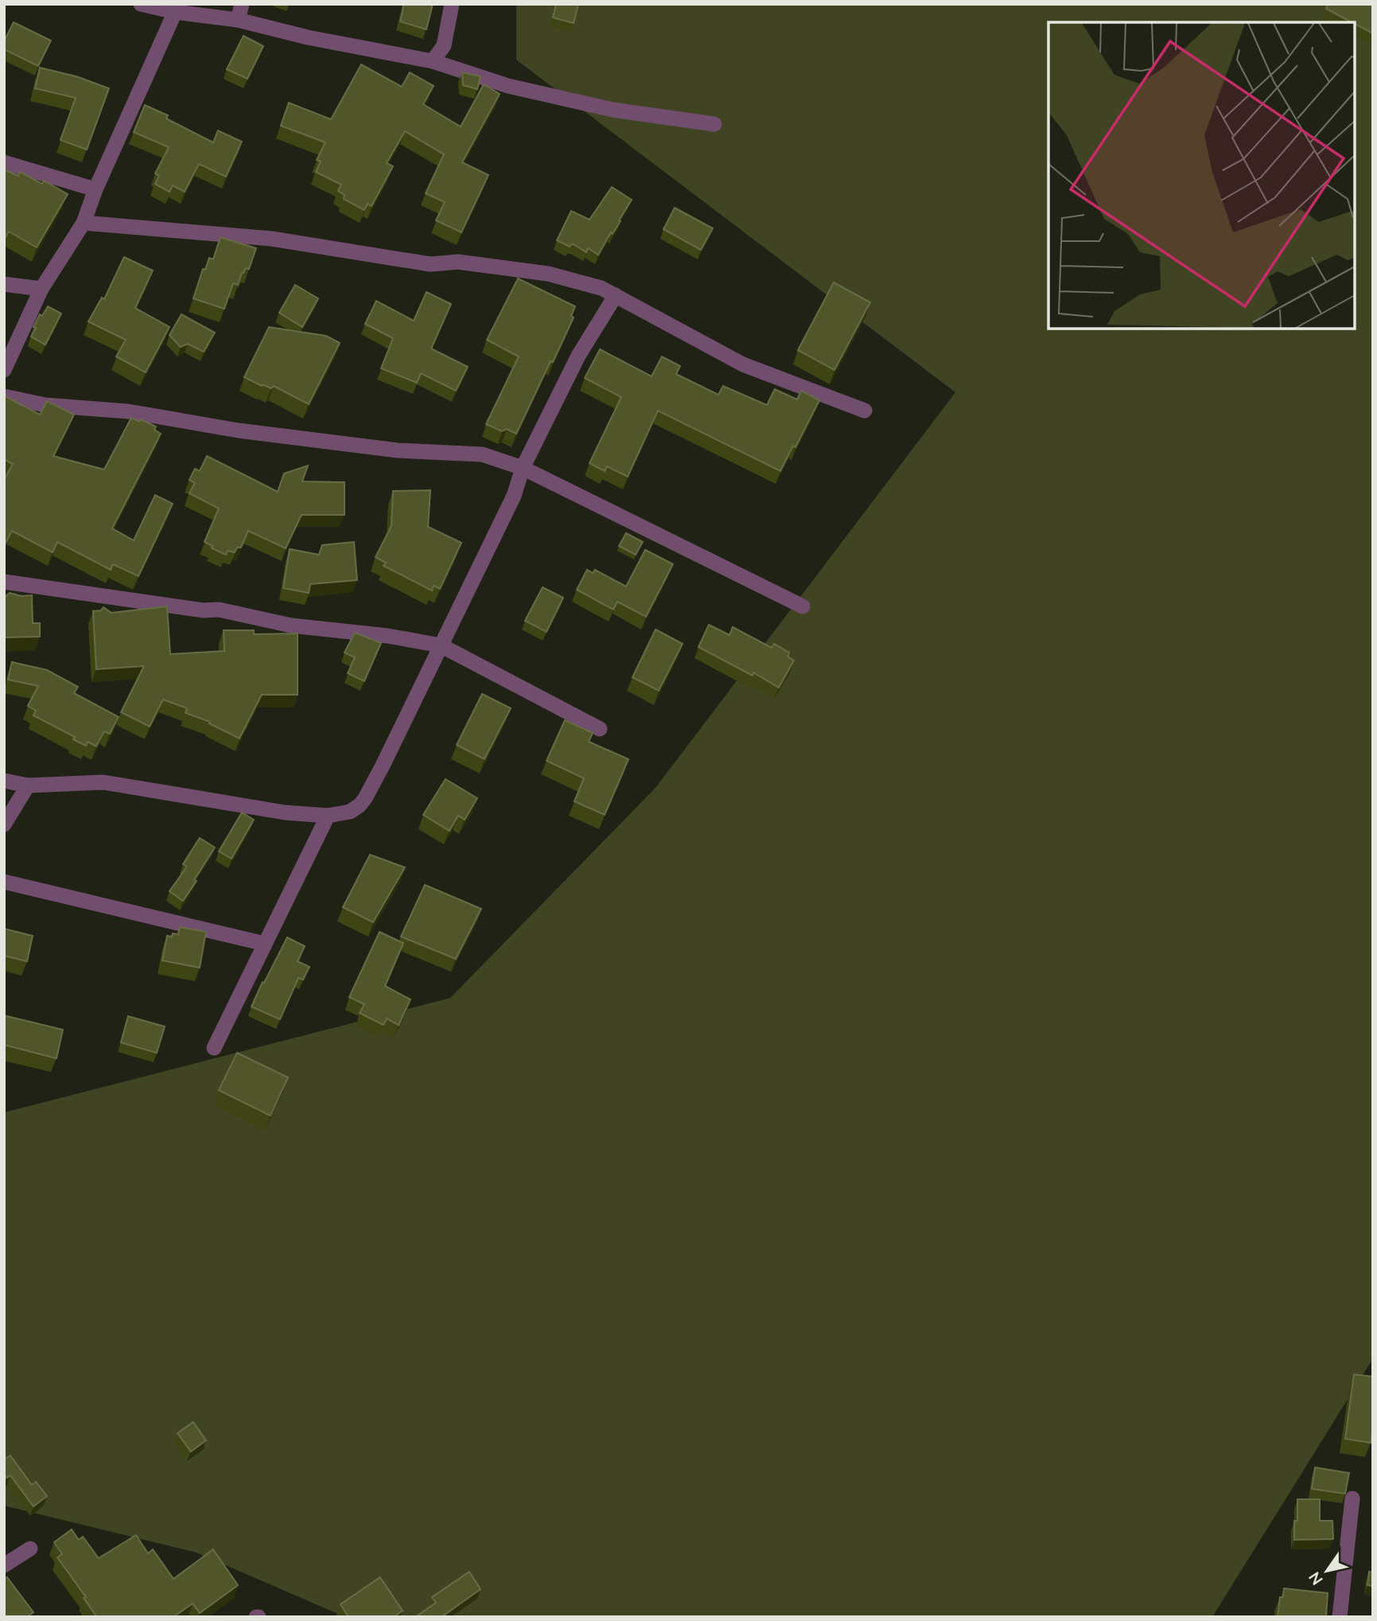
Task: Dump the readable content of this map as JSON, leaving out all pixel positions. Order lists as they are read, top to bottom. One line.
{"north":"bottom left"}
